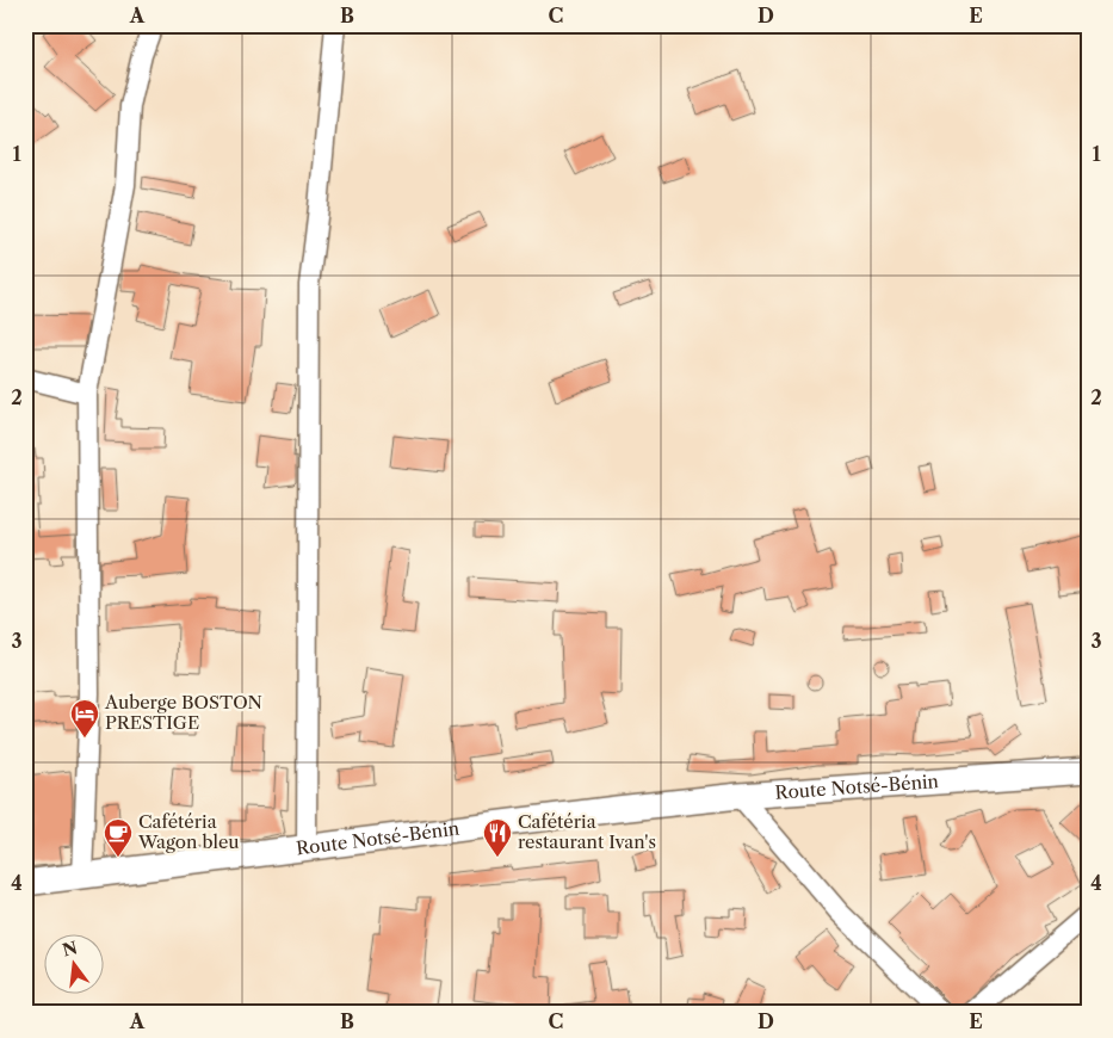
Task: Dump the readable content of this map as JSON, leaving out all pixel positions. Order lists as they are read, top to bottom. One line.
{"streets":{"main road":["Route Notsé-Bénin"]},"places":{"hotel":["Auberge BOSTON PRESTIGE"],"cafe":["Cafétéria Wagon bleu"],"restaurant":["Cafétéria restaurant Ivan's"]},"north":"top","grid":{"columns":["A","B","C","D","E"],"rows":["1","2","3","4"]}}
